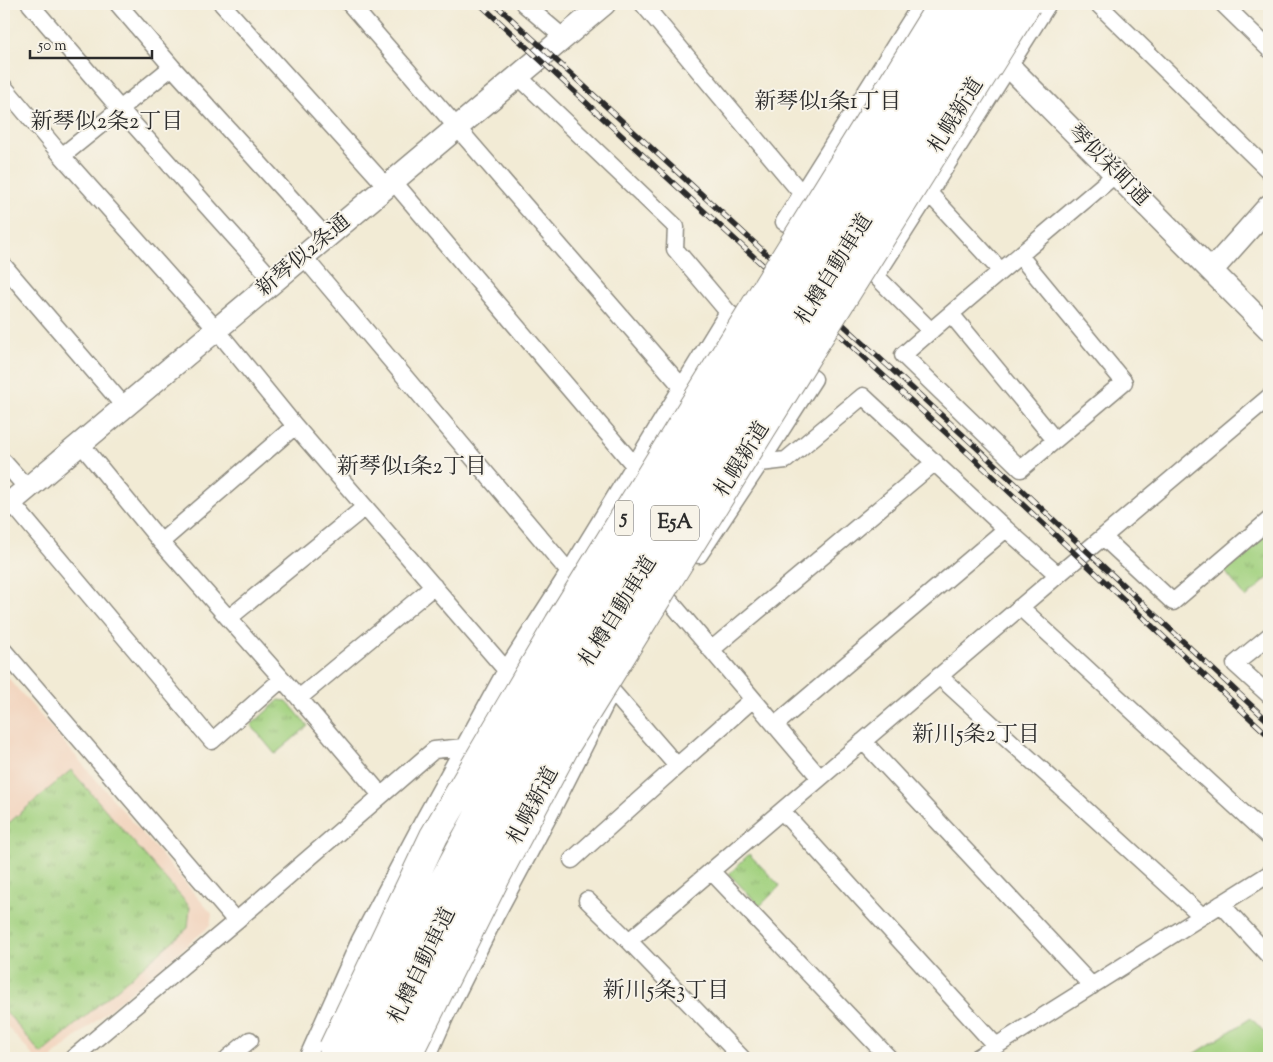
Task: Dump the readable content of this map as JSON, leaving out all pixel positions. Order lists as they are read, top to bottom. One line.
{"streets":{"highway":["札幌新道","札樽自動車道","5","E5A"],"street":["琴似栄町通","新琴似2条通"]},"crossings":[["札樽自動車道","5"]],"districts":["新琴似1条1丁目","新琴似2条2丁目","新琴似1条2丁目","新川5条2丁目","新川5条3丁目"],"scale_bar":"50 m"}
